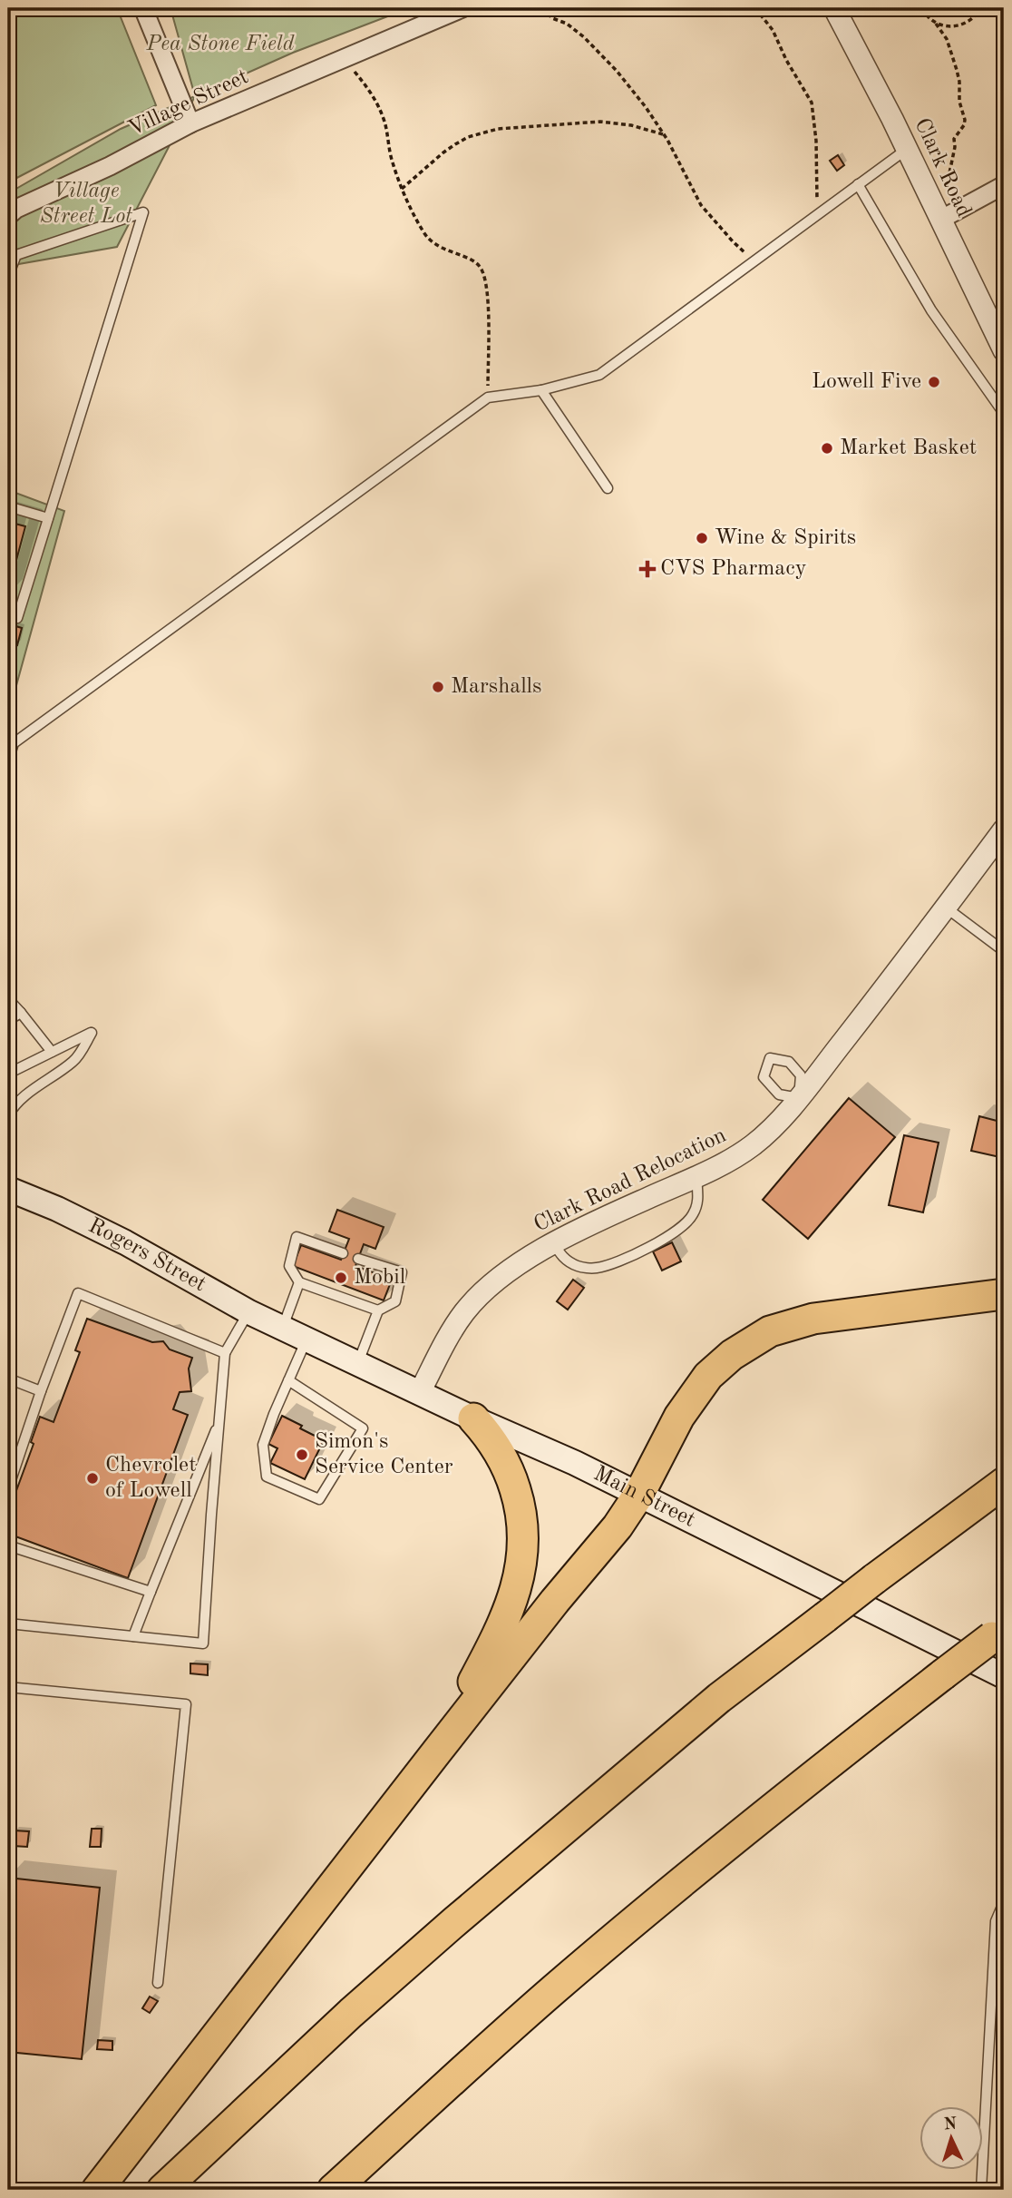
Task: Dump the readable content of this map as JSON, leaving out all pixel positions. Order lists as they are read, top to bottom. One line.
{"streets":{"main road":["Rogers Street","Main Street"],"street":["Village Street","Clark Road","Clark Road Relocation"]},"crossings":[["Clark Road Relocation","Main Street"],["Rogers Street","Main Street"]],"parks":["Pea Stone Field","Village Street Lot"],"places":{"other":["Lowell Five","Market Basket","Wine & Spirits","Marshalls","Mobil","Simon's Service Center","Chevrolet of Lowell"],"health":["CVS Pharmacy"]},"north":"top"}
